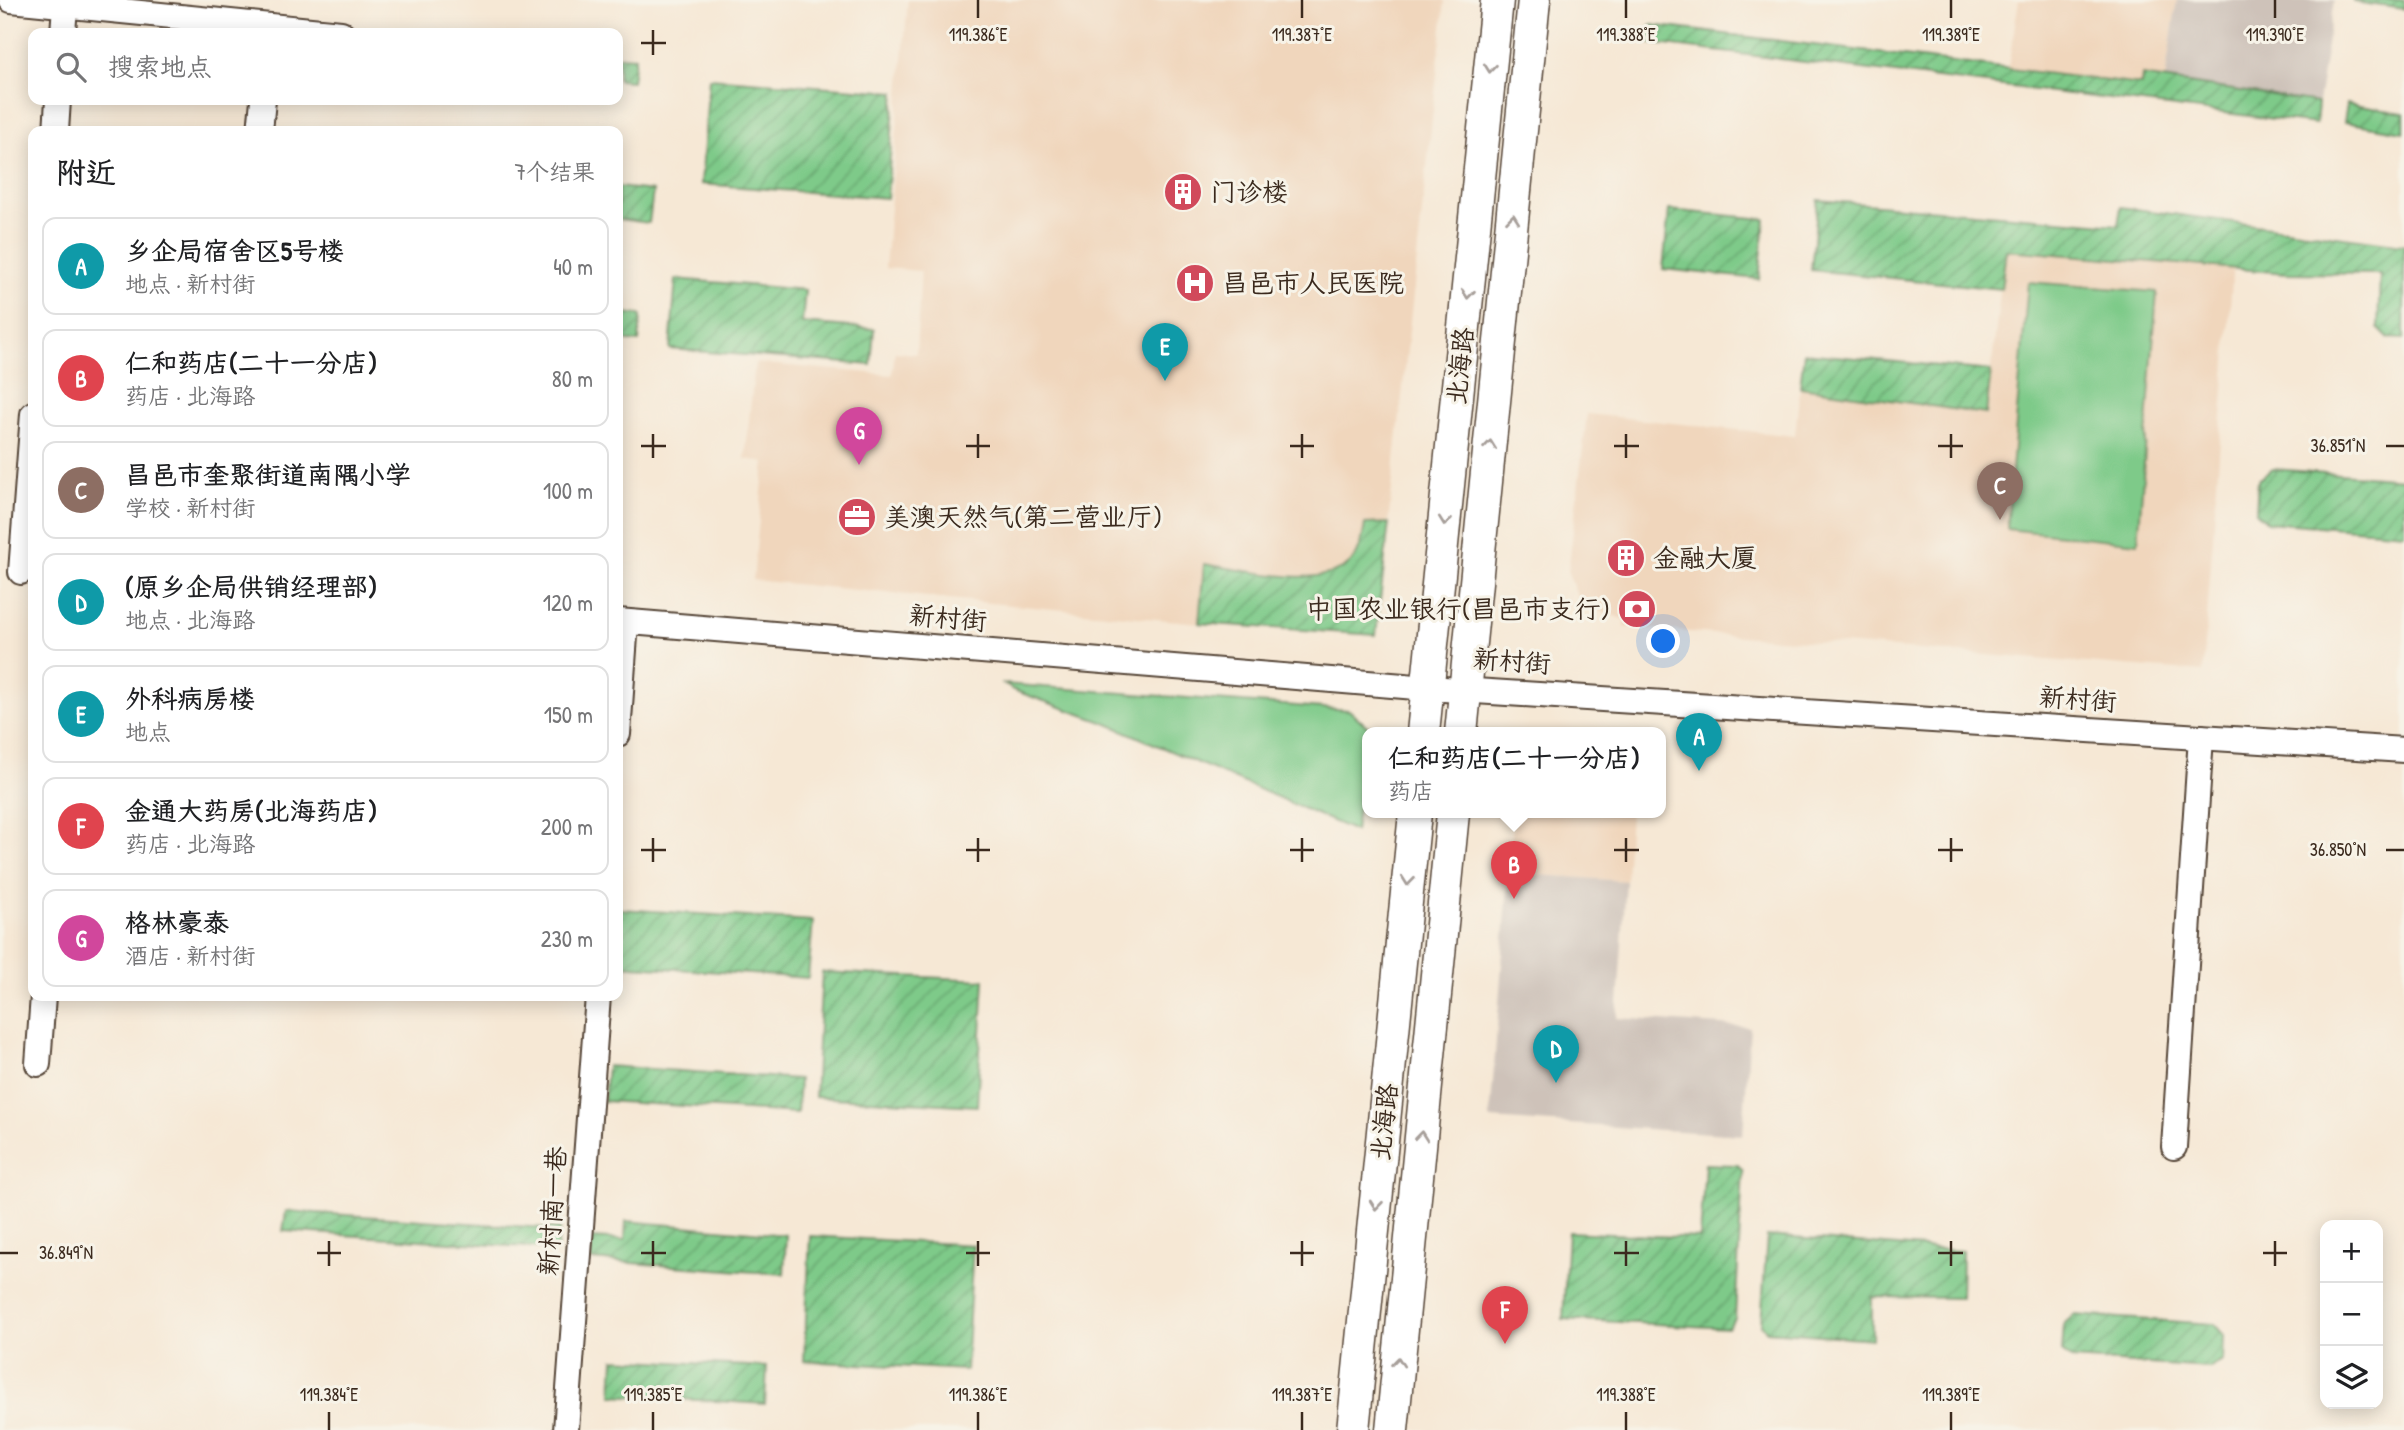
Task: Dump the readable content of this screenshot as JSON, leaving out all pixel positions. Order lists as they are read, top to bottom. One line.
{"streets":{"main road":["北海路"],"street":["新村街","新村南一巷"]},"crossings":[["北海路","新村街"]],"places":{"building":["门诊楼","金融大厦"],"hospital":["昌邑市人民医院"],"office":["美澳天然气(第二营业厅)"],"bank":["中国农业银行(昌邑市支行)"]},"page":{"search":"搜索地点","heading":["附近","7个结果"],"list":[{"mark":"A","name":"乡企局宿舍区5号楼","note":"地点 · 新村街","value":"40 m"},{"mark":"B","name":"仁和药店(二十一分店)","note":"药店 · 北海路","value":"80 m"},{"mark":"C","name":"昌邑市奎聚街道南隅小学","note":"学校 · 新村街","value":"100 m"},{"mark":"D","name":"(原乡企局供销经理部)","note":"地点 · 北海路","value":"120 m"},{"mark":"E","name":"外科病房楼","note":"地点","value":"150 m"},{"mark":"F","name":"金通大药房(北海药店)","note":"药店 · 北海路","value":"200 m"},{"mark":"G","name":"格林豪泰","note":"酒店 · 新村街","value":"230 m"}],"pins":["E","G","C","A","B","D","F"],"popup":["仁和药店(二十一分店)","药店"],"map_buttons":["+","−"]},"coordinates":["119.386°E","119.387°E","119.388°E","119.389°E","119.390°E","36.851°N","36.850°N","36.849°N","119.384°E","119.385°E"]}
